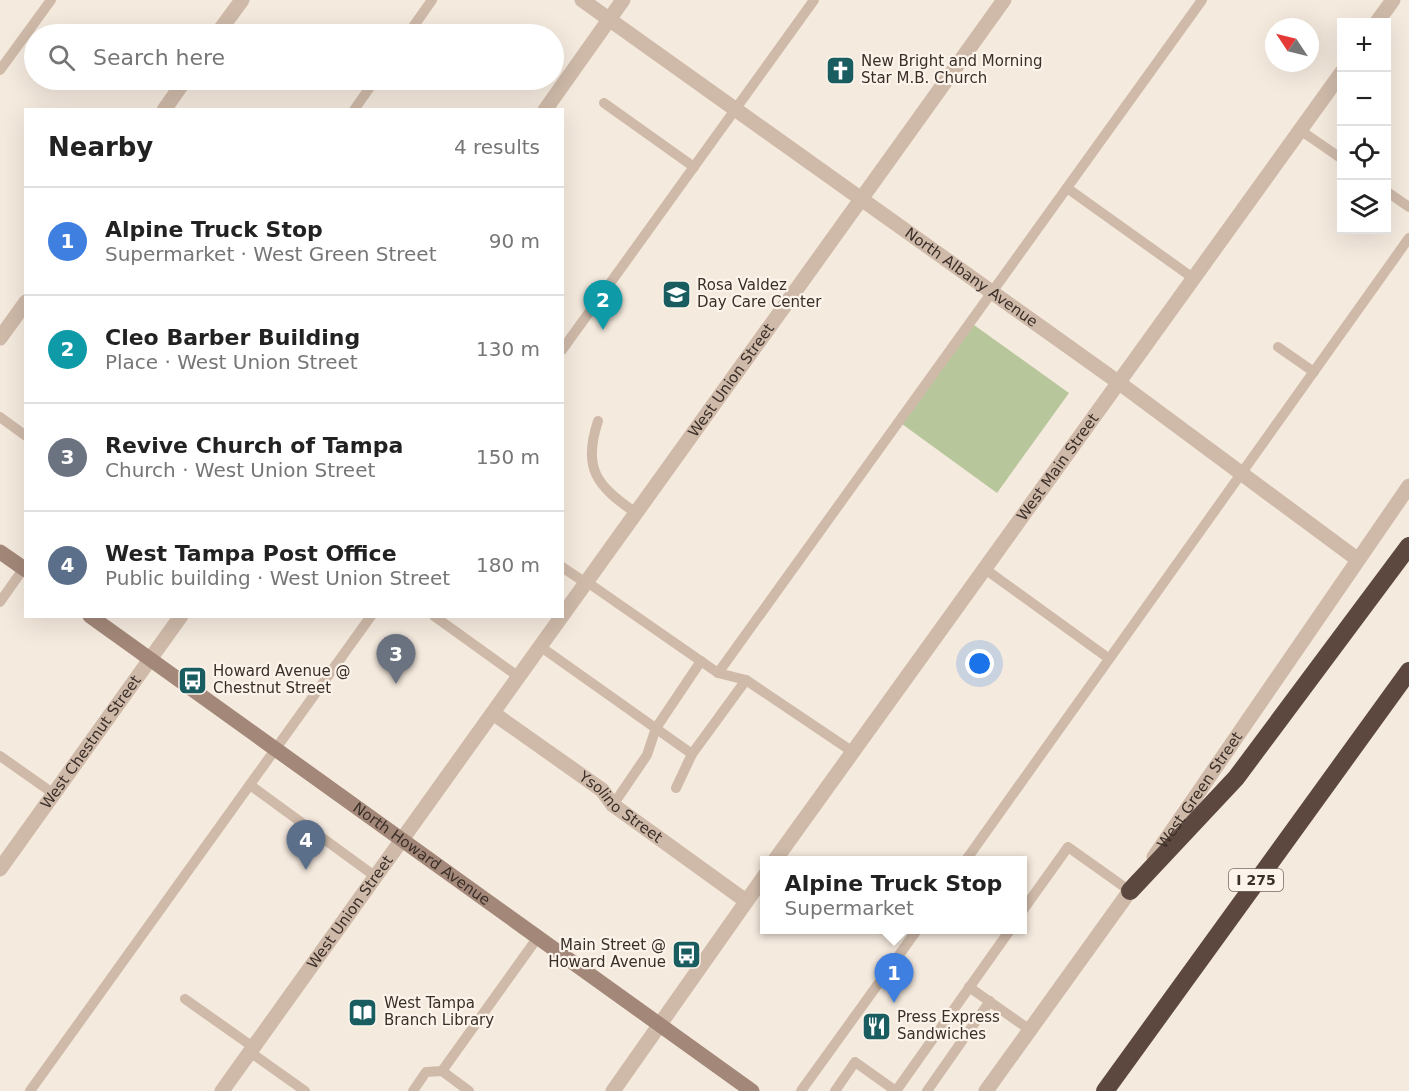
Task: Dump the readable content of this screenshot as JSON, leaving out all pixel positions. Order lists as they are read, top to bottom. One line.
{"streets":{"highway":["I 275"],"main road":["North Howard Avenue"],"street":["North Albany Avenue","West Union Street","West Main Street","West Chestnut Street","West Green Street","Ysolino Street"]},"crossings":[["North Albany Avenue","West Union Street"],["North Albany Avenue","West Main Street"],["North Albany Avenue","West Green Street"],["West Union Street","Ysolino Street"],["West Union Street","North Howard Avenue"],["West Chestnut Street","North Howard Avenue"]],"places":{"church":["New Bright and Morning Star M.B. Church"],"school or university":["Rosa Valdez Day Care Center"],"bus stop":["Howard Avenue @ Chestnut Street","Main Street @ Howard Avenue"],"library":["West Tampa Branch Library"],"restaurant":["Press Express Sandwiches"]},"north":"top left","page":{"map_buttons":["+","−"],"search":"Search here","heading":["Nearby","4 results"],"list":[{"mark":"1","name":"Alpine Truck Stop","note":"Supermarket · West Green Street","value":"90 m"},{"mark":"2","name":"Cleo Barber Building","note":"Place · West Union Street","value":"130 m"},{"mark":"3","name":"Revive Church of Tampa","note":"Church · West Union Street","value":"150 m"},{"mark":"4","name":"West Tampa Post Office","note":"Public building · West Union Street","value":"180 m"}],"pins":["2","3","4","1"],"popup":["Alpine Truck Stop","Supermarket"]}}
